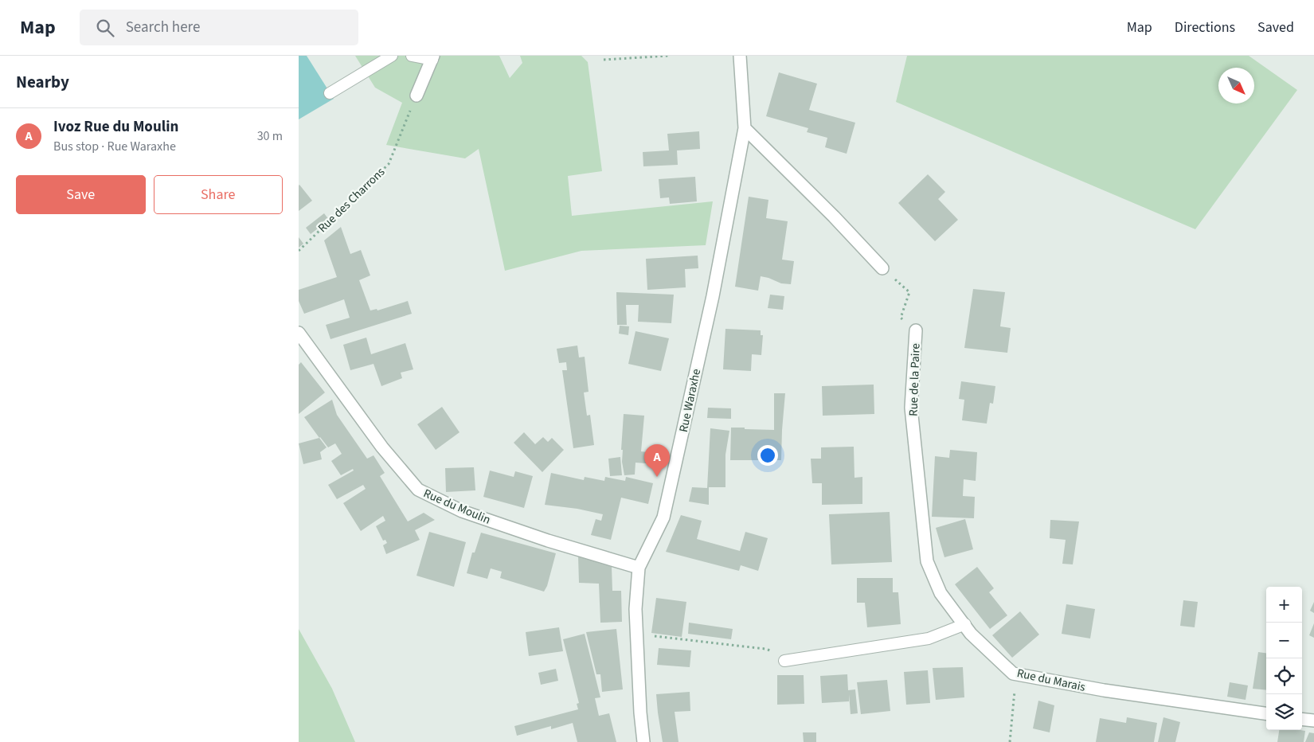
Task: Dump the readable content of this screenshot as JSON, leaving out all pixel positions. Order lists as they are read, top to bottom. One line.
{"streets":{"street":["Rue de la Paire","Rue Waraxhe","Rue du Moulin","Rue du Marais"],"path":["Rue des Charrons"]},"crossings":[["Rue de la Paire","Rue du Marais"],["Rue Waraxhe","Rue du Moulin"]],"north":"bottom right","page":{"header":"Map","search":"Search here","nav":["Map","Directions","Saved"],"heading":"Nearby","list":[{"mark":"A","name":"Ivoz Rue du Moulin","note":"Bus stop · Rue Waraxhe","value":"30 m"}],"buttons":["Save","Share"],"pins":"A","map_buttons":["+","−"]}}
